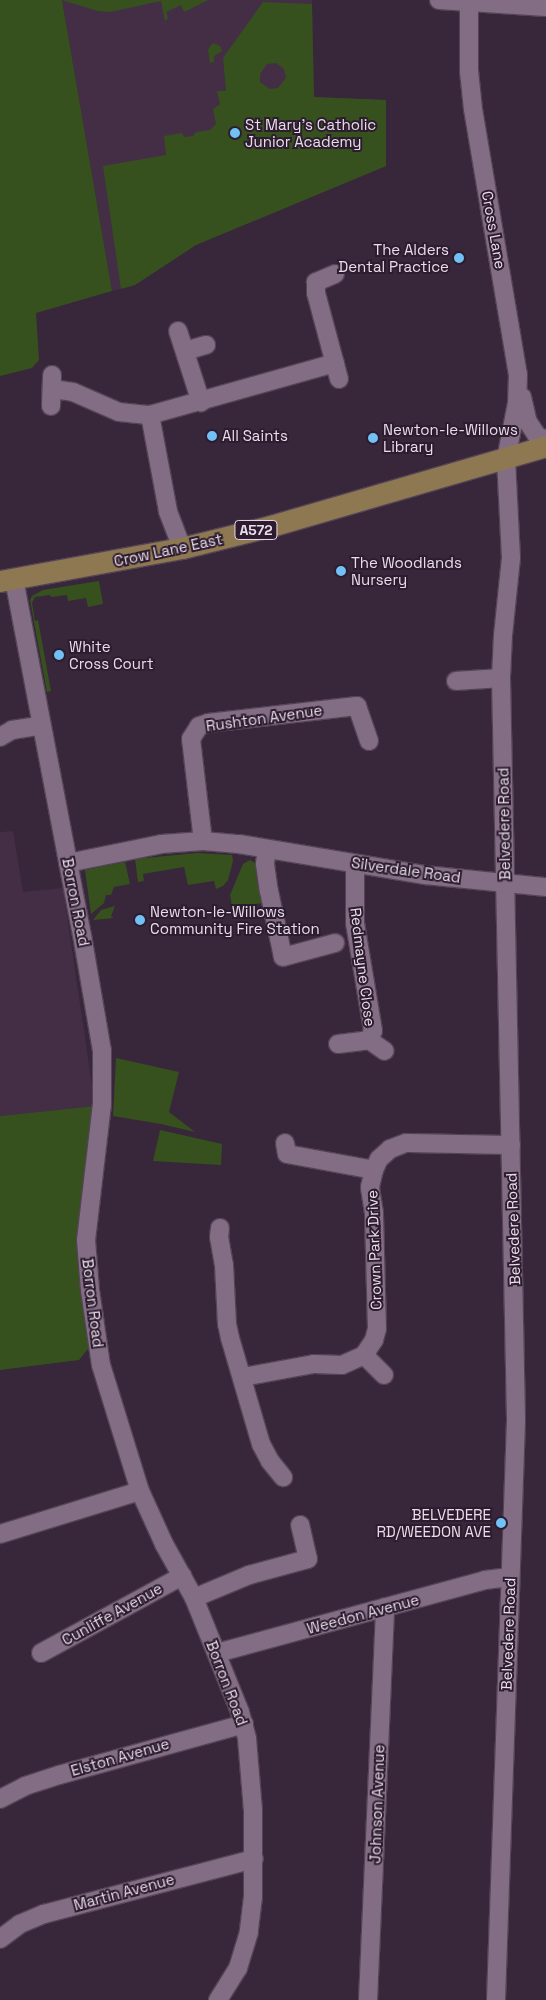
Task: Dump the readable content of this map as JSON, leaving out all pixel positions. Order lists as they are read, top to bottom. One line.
{"streets":{"main road":["A572","Crow Lane East"],"street":["Cross Lane","Rushton Avenue","Belvedere Road","Silverdale Road","Borron Road","Redmayne Close","Crown Park Drive","Cunliffe Avenue","Weedon Avenue","Elston Avenue","Johnson Avenue","Martin Avenue"]},"crossings":[["Cross Lane","A572"],["Cross Lane","Crow Lane East"],["Cross Lane","Belvedere Road"],["A572","Crow Lane East"],["A572","Belvedere Road"],["Crow Lane East","Belvedere Road"],["Crow Lane East","Borron Road"],["Rushton Avenue","Silverdale Road"],["Belvedere Road","Silverdale Road"],["Belvedere Road","Crown Park Drive"],["Belvedere Road","Weedon Avenue"],["Silverdale Road","Borron Road"],["Silverdale Road","Redmayne Close"],["Borron Road","Cunliffe Avenue"],["Borron Road","Weedon Avenue"],["Borron Road","Elston Avenue"],["Borron Road","Martin Avenue"],["Weedon Avenue","Johnson Avenue"]],"places":["St Mary's Catholic Junior Academy","The Alders Dental Practice","All Saints","Newton-le-Willows Library","The Woodlands Nursery","White Cross Court","Newton-le-Willows Community Fire Station","BELVEDERE RD/WEEDON AVE"]}
